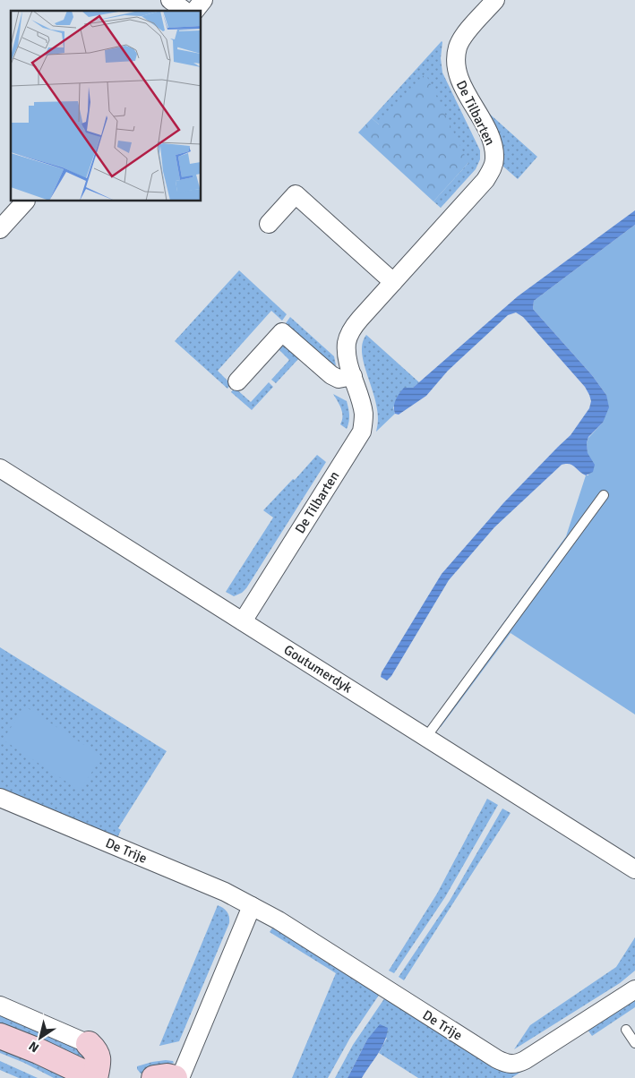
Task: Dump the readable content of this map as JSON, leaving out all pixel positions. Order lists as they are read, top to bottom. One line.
{"streets":{"street":["De Tilbarten","Goutumerdyk","De Trije"]},"crossings":[["De Tilbarten","Goutumerdyk"]],"north":"bottom left"}
